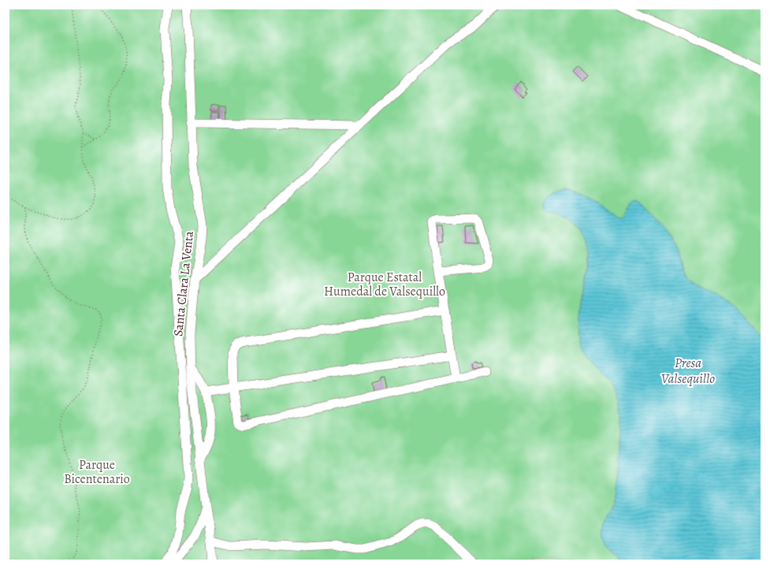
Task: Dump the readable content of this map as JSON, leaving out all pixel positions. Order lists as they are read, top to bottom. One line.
{"streets":{"street":["Santa Clara La Venta"]},"water":["Presa Valsequillo"],"parks":["Parque Estatal Humedal de Valsequillo","Parque Bicentenario"]}
